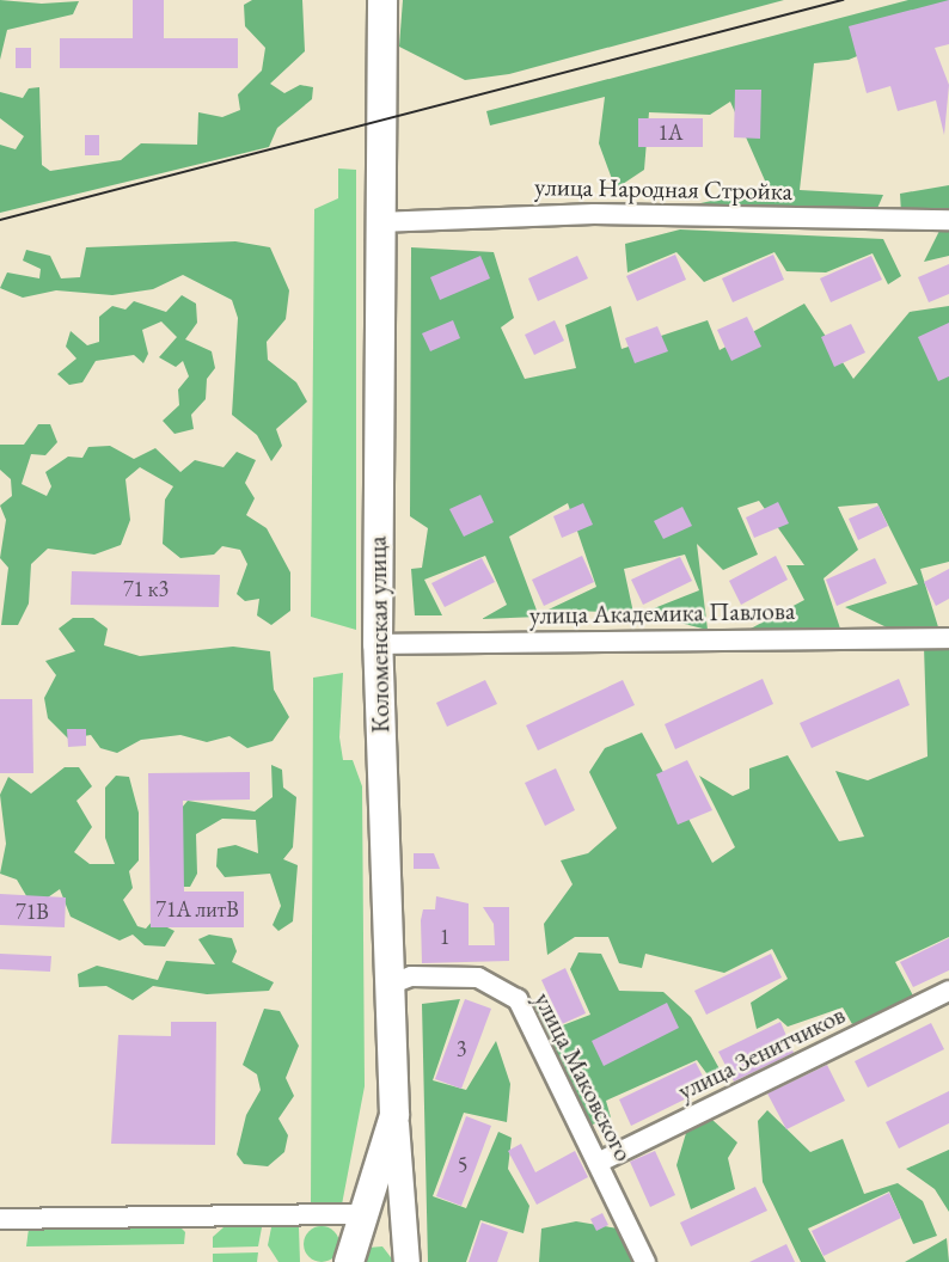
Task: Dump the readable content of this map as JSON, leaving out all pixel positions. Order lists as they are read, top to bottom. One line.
{"streets":{"main road":["Коломенская улица"],"street":["улица Народная Стройка","улица Академика Павлова","улица Зенитчиков","улица Маковского"]},"crossings":[["улица Народная Стройка","Коломенская улица"],["улица Академика Павлова","Коломенская улица"],["Коломенская улица","улица Маковского"],["улица Зенитчиков","улица Маковского"]],"house_numbers":["1А","71 к3","71А литВ","71В","1","3","5"]}
